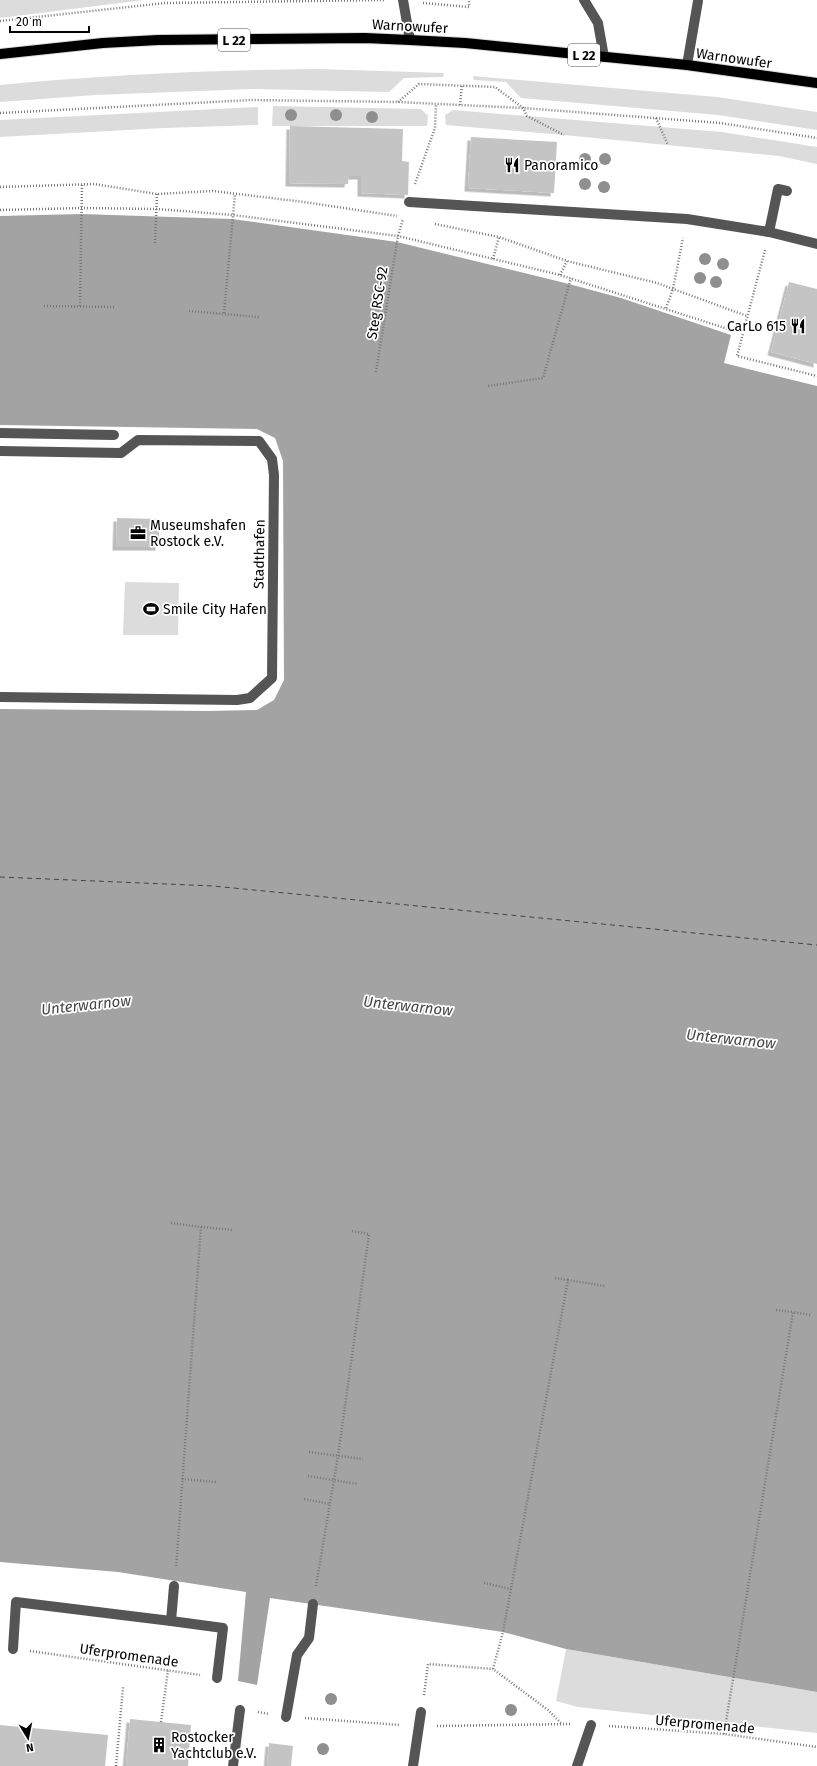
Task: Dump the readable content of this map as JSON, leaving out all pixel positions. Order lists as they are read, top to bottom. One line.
{"streets":{"main road":["Warnowufer","L 22"],"street":["Stadthafen"],"path":["Steg RSC-92","Uferpromenade"]},"water":["Unterwarnow"],"places":{"restaurant":["Panoramico","CarLo 615"],"office":["Museumshafen Rostock e.V."],"sports":["Smile City Hafen"],"building":["Rostocker Yachtclub e.V."]},"scale_bar":"20 m","north":"bottom"}
